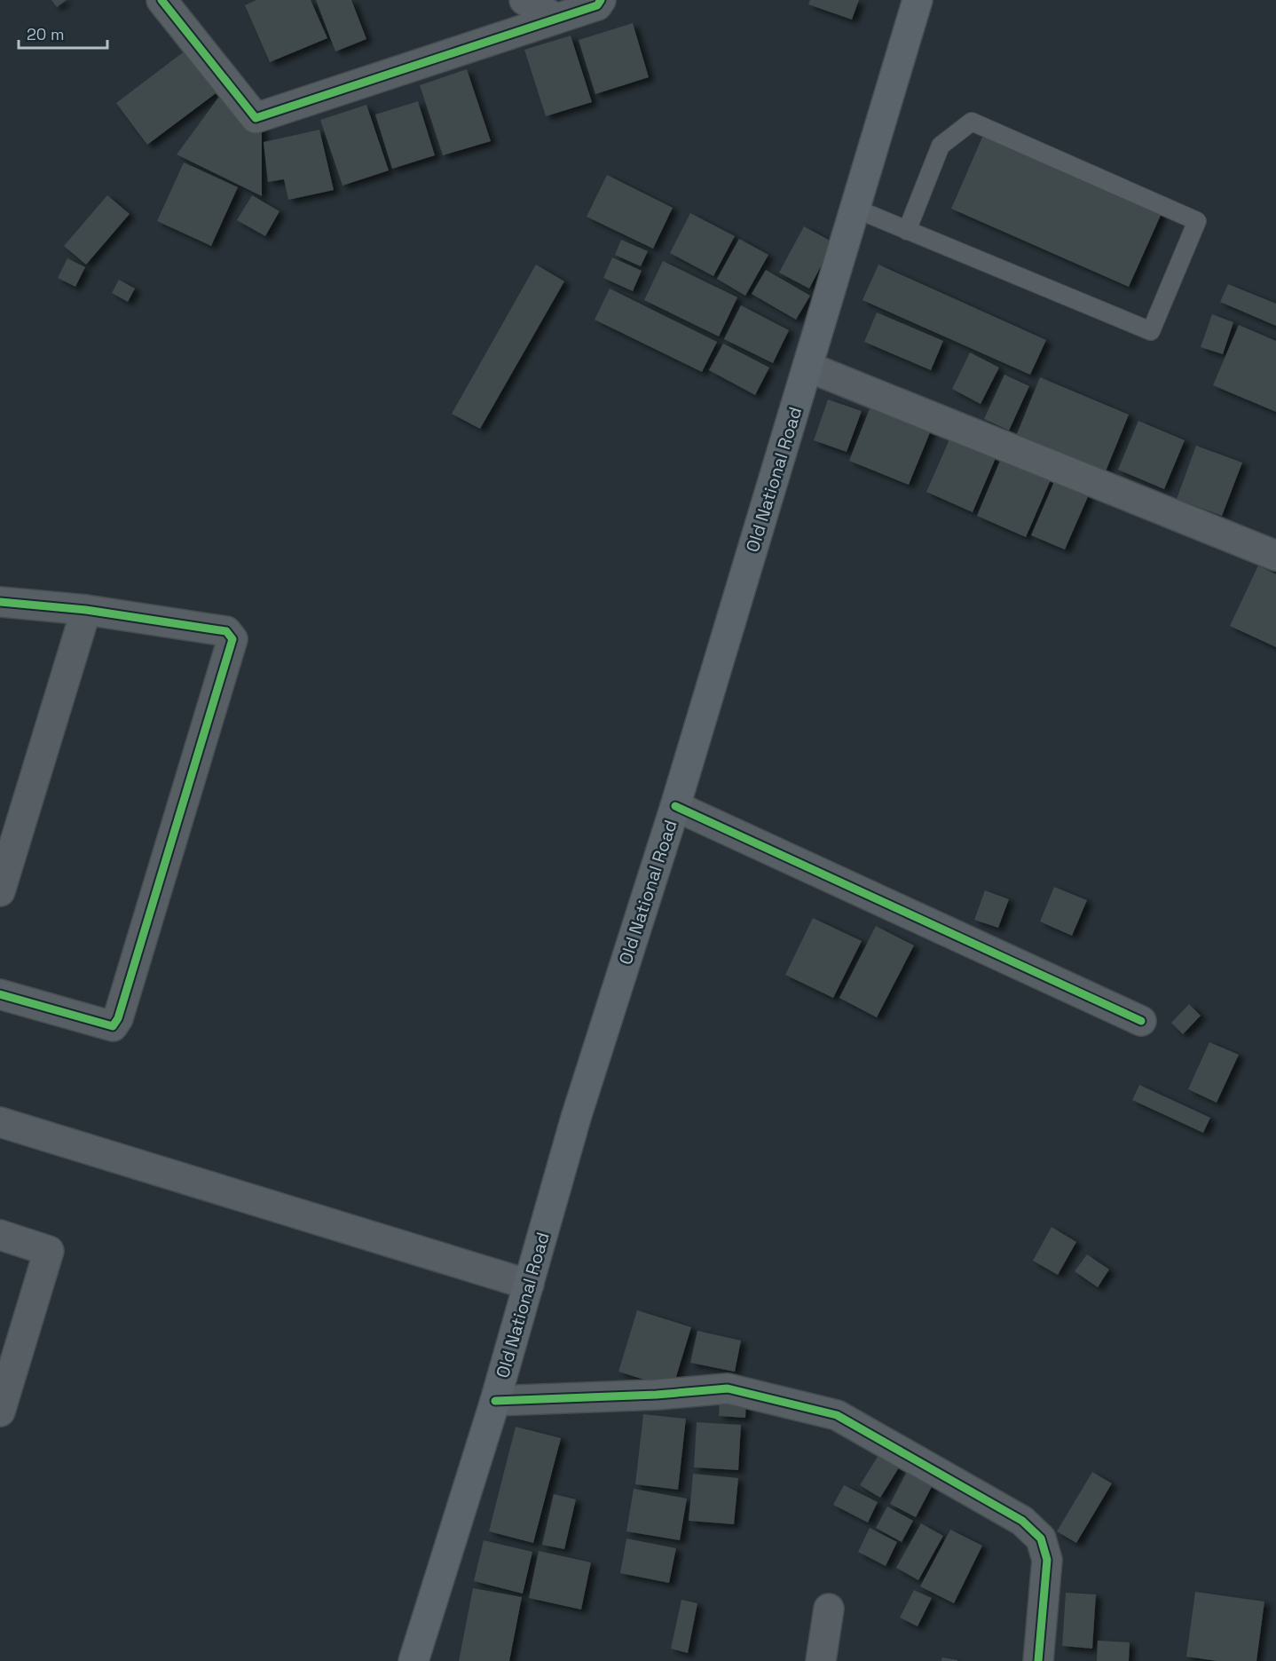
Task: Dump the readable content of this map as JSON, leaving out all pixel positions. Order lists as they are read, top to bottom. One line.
{"streets":{"main road":["Old National Road"]},"scale_bar":"20 m"}
